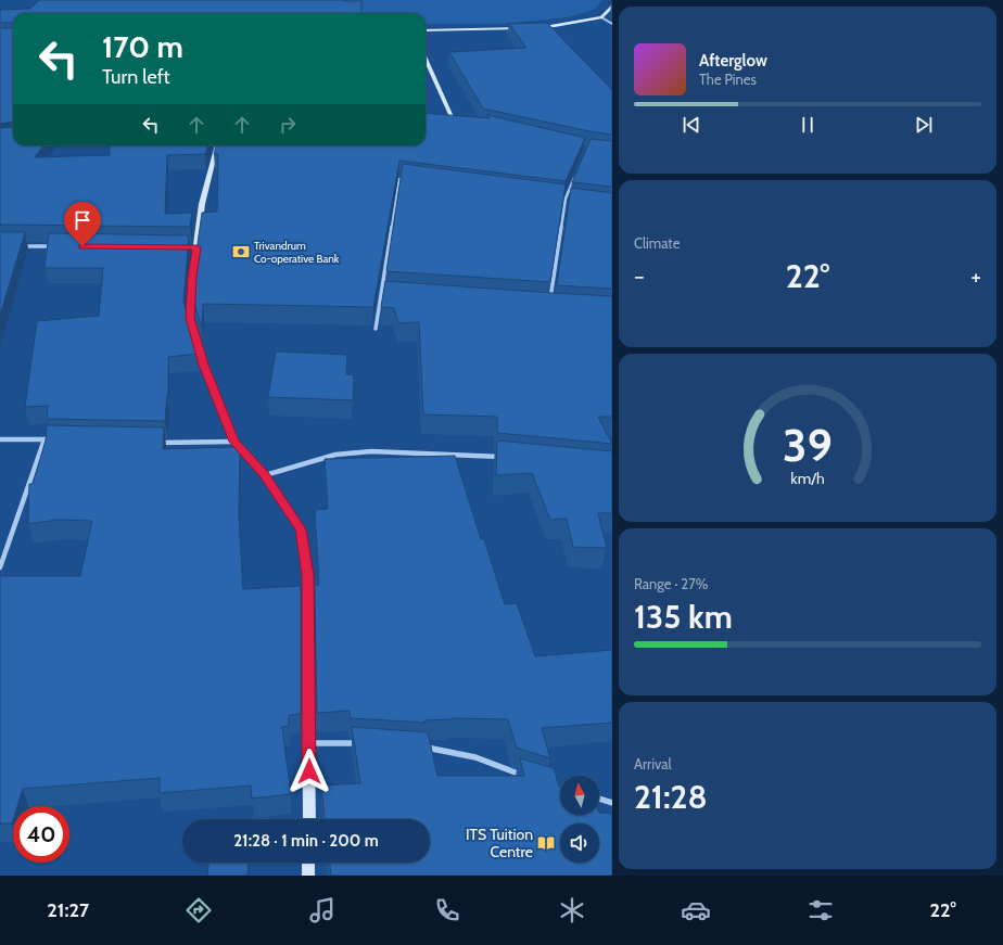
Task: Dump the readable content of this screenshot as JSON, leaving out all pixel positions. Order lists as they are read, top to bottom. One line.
{"places":{"bank":["Trivandrum Co-operative Bank"],"library":["ITS Tuition Centre"]},"north":"top","page":{"turn":["170 m","Turn left"],"song":["Afterglow","The Pines"],"tile":["Climate",["Range · 27%","135 km"],["Arrival","21:28"]],"heat":["−","22°","+"],"limit":"40","trip":"21:28 · 1 min · 200 m","tabs":["21:27","22°"],"gauge":["39","km/h"]}}
